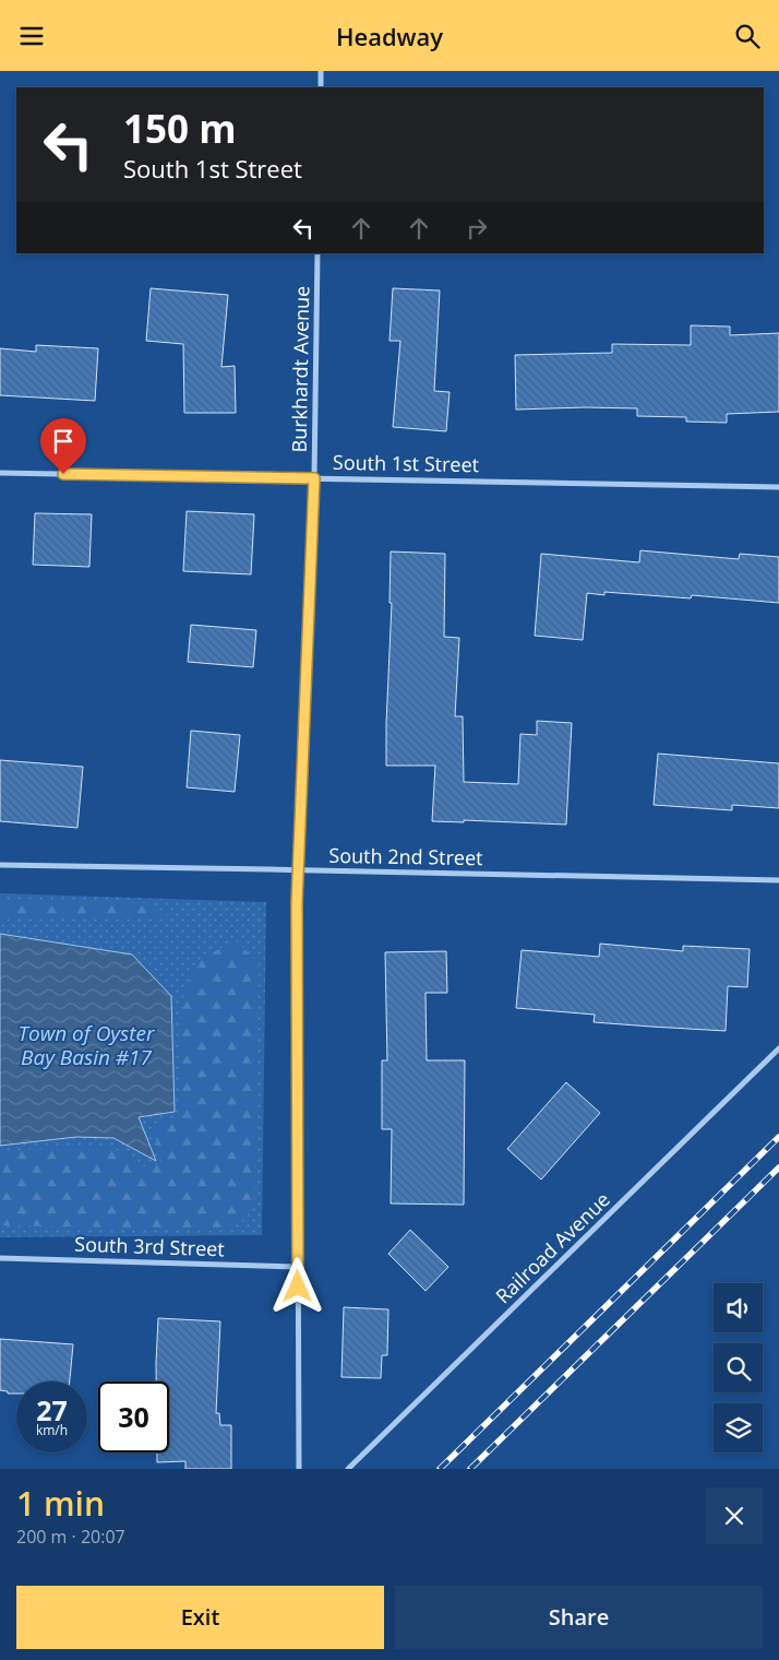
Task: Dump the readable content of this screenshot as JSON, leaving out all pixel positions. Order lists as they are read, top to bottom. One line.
{"streets":{"street":["Burkhardt Avenue","South 1st Street","South 2nd Street","South 3rd Street","Railroad Avenue"]},"crossings":[["Burkhardt Avenue","South 1st Street"],["Burkhardt Avenue","South 2nd Street"],["Burkhardt Avenue","South 3rd Street"]],"water":["Town of Oyster Bay Basin #17"],"page":{"header":"Headway","turn":["150 m","South 1st Street"],"speed":"27 km/h","limit":"30","heading":["1 min","200 m · 20:07"],"buttons":["Exit","Share"]}}
